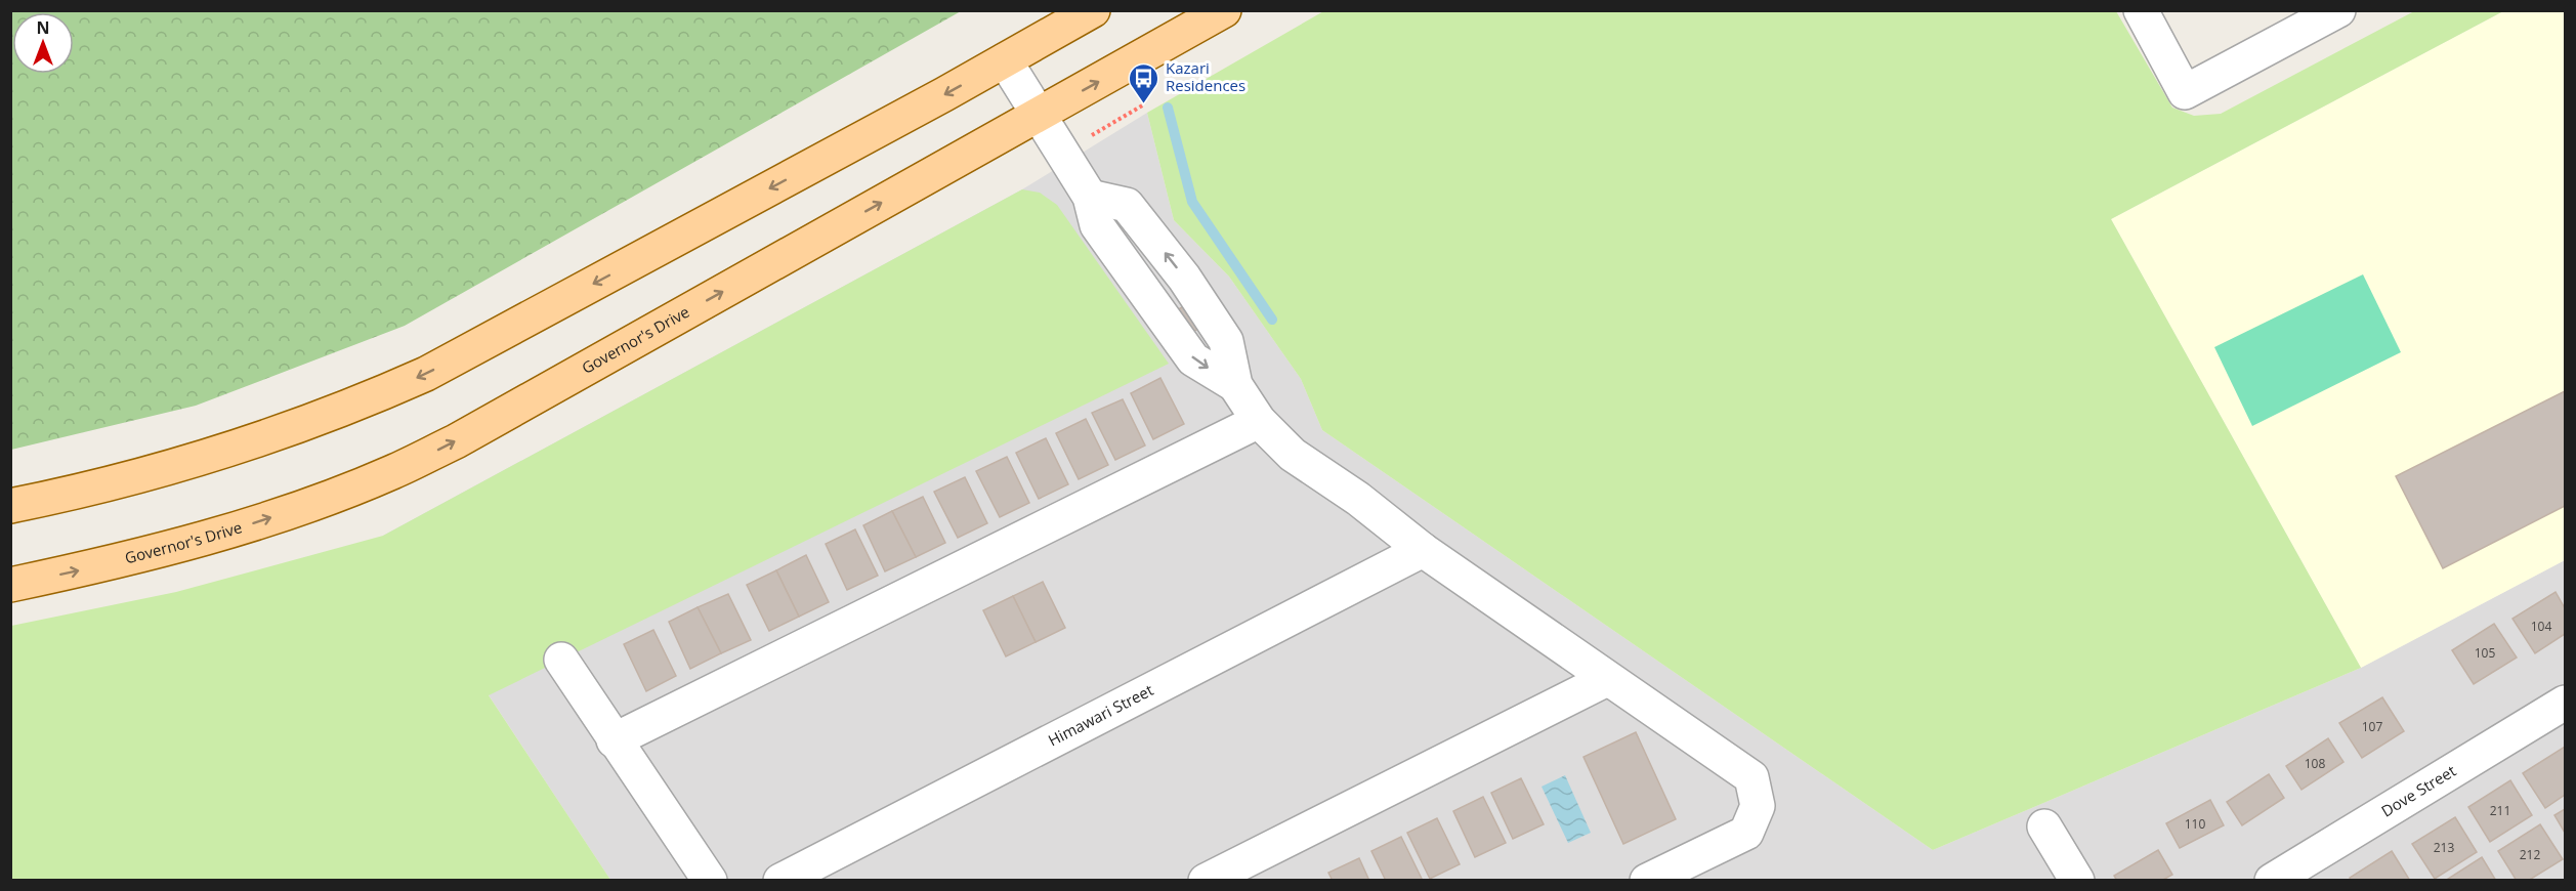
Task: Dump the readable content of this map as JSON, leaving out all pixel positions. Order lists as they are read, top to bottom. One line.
{"streets":{"main road":["Governor's Drive"],"street":["Himawari Street","Dove Street"]},"places":{"bus stop":["Kazari Residences"]},"house_numbers":["104","105","107","108","211","110","213","212"],"north":"top"}
